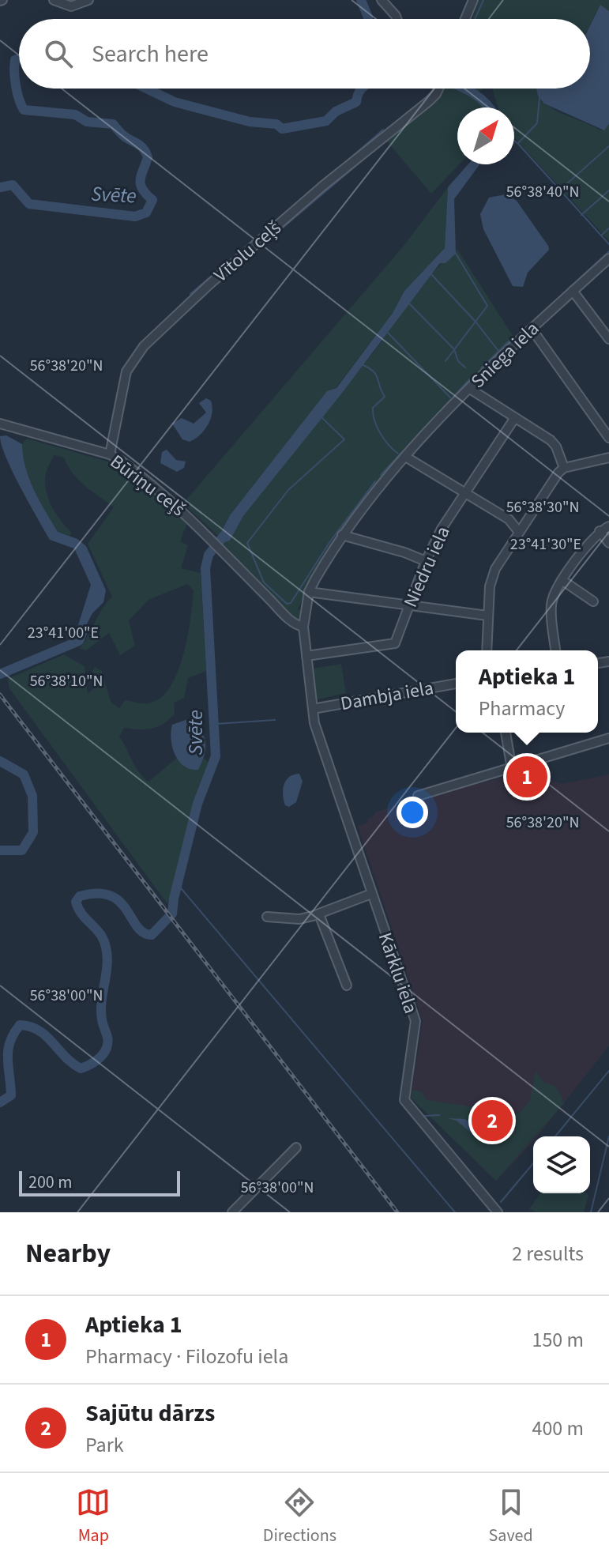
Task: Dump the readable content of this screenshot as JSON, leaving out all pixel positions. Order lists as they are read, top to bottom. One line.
{"streets":{"street":["Vītolu ceļš","Sniega iela","Būriņu ceļš","Niedru iela","Dambja iela","Kārklu iela"]},"crossings":[["Vītolu ceļš","Būriņu ceļš"],["Sniega iela","Būriņu ceļš"],["Sniega iela","Niedru iela"],["Sniega iela","Dambja iela"],["Sniega iela","Kārklu iela"],["Dambja iela","Kārklu iela"]],"water":["Svēte"],"scale_bar":"200 m","north":"top right","page":{"search":"Search here","popup":["Aptieka 1","Pharmacy"],"pins":["1","2"],"scale":"200 m","heading":["Nearby","2 results"],"list":[{"mark":"1","name":"Aptieka 1","note":"Pharmacy · Filozofu iela","value":"150 m"},{"mark":"2","name":"Sajūtu dārzs","note":"Park","value":"400 m"}],"nav":["Map","Directions","Saved"]},"coordinates":["56°38'40\"N","56°38'20\"N","56°38'30\"N","23°41'30\"E","23°41'00\"E","56°38'10\"N","56°38'00\"N"]}
